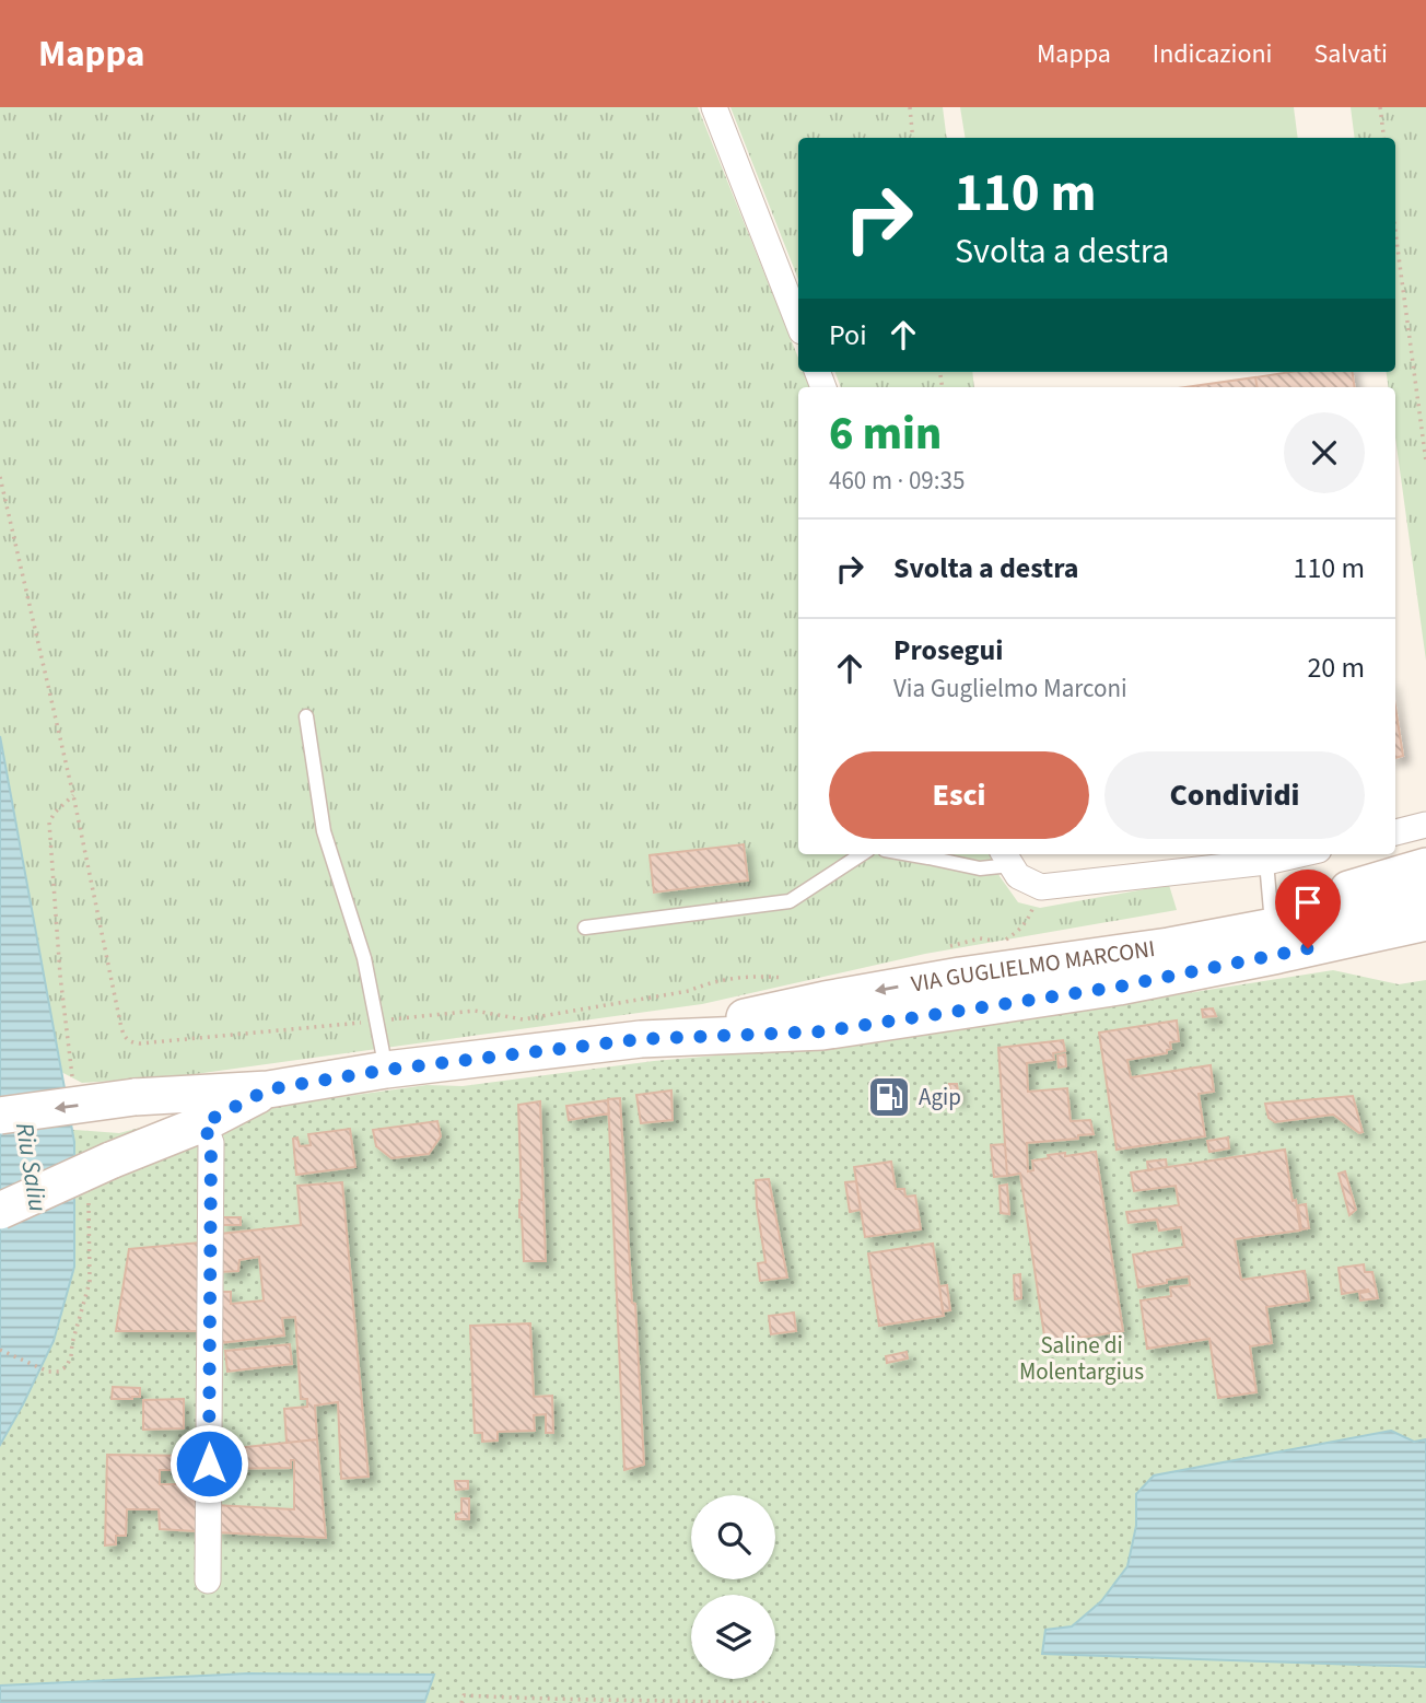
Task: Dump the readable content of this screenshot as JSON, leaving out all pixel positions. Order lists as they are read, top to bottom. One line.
{"streets":{"main road":["VIA GUGLIELMO MARCONI"]},"water":["Riu Saliu"],"parks":["Saline di Molentargius"],"places":{"fuel station":["Agip"]},"page":{"header":"Mappa","nav":["Mappa","Indicazioni","Salvati"],"turn":["110 m","Svolta a destra"],"then":"Poi","heading":["6 min","460 m · 09:35"],"list":[{"name":"Svolta a destra","value":"110 m"},{"name":"Prosegui","note":"Via Guglielmo Marconi","value":"20 m"}],"buttons":["Esci","Condividi"]}}
